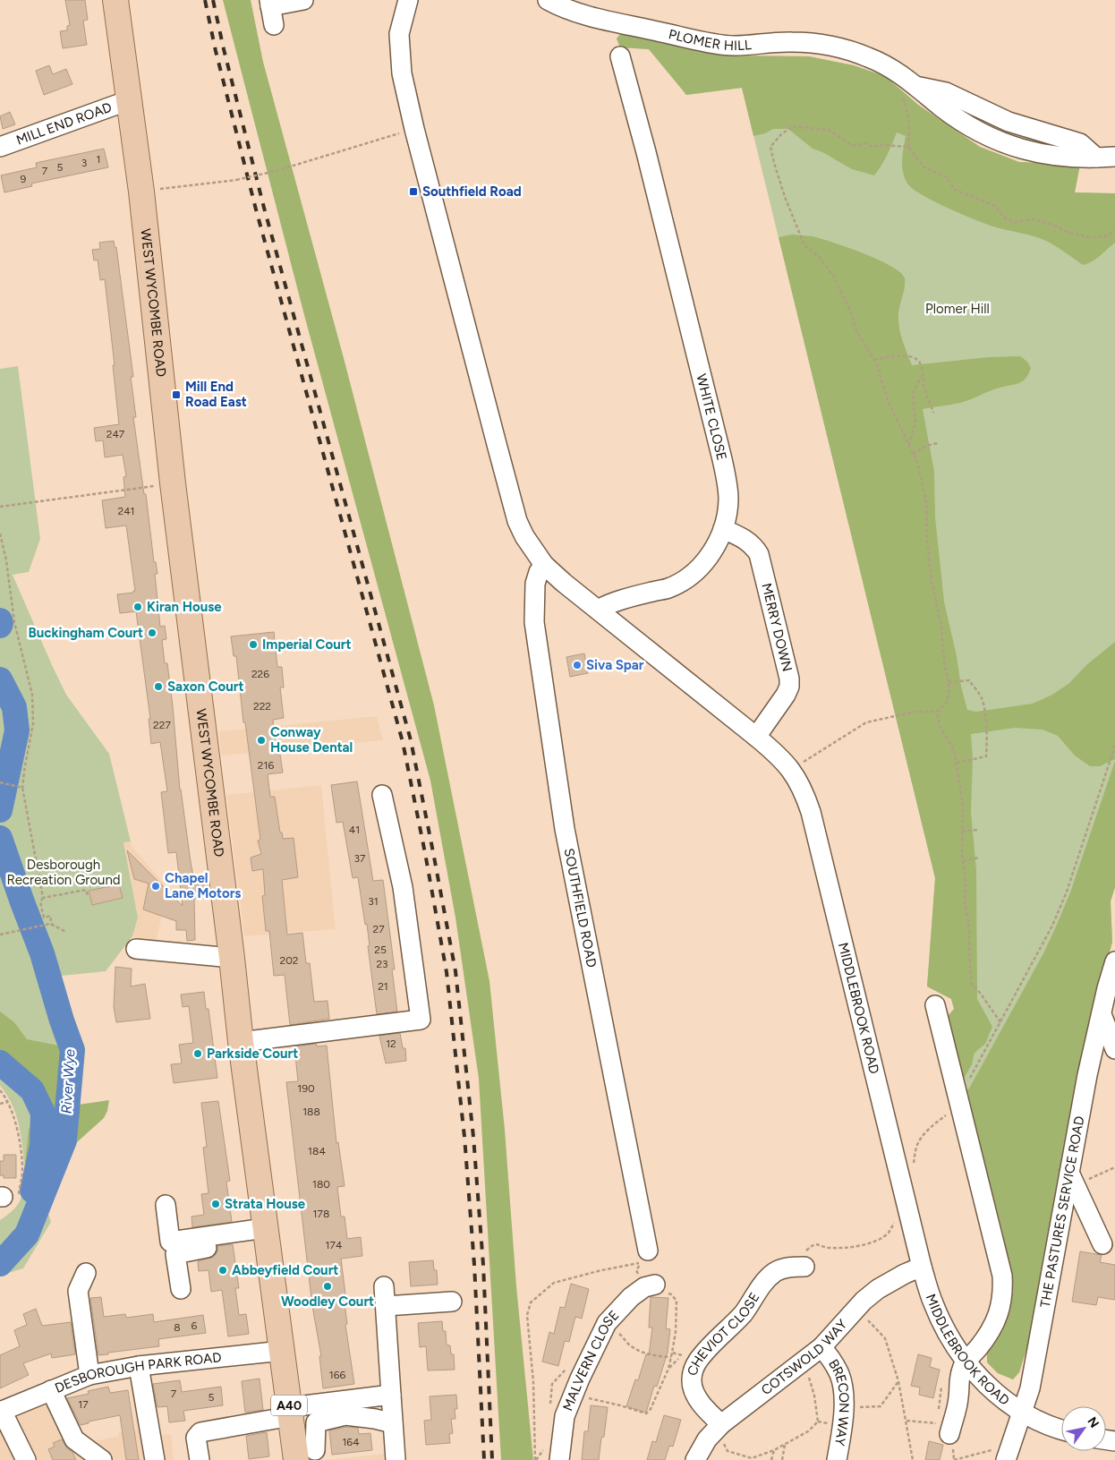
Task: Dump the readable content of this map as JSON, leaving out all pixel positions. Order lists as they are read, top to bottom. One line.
{"streets":{"main road":["WEST WYCOMBE ROAD","A40"],"street":["PLOMER HILL","MILL END ROAD","WHITE CLOSE","MERRY DOWN","SOUTHFIELD ROAD","MIDDLEBROOK ROAD","THE PASTURES SERVICE ROAD","CHEVIOT CLOSE","COTSWOLD WAY","MALVERN CLOSE","DESBOROUGH PARK ROAD","BRECON WAY"]},"crossings":[["MILL END ROAD","WEST WYCOMBE ROAD"],["WEST WYCOMBE ROAD","DESBOROUGH PARK ROAD"],["WHITE CLOSE","MERRY DOWN"],["WHITE CLOSE","MIDDLEBROOK ROAD"],["MERRY DOWN","MIDDLEBROOK ROAD"],["MIDDLEBROOK ROAD","THE PASTURES SERVICE ROAD"],["MIDDLEBROOK ROAD","COTSWOLD WAY"],["CHEVIOT CLOSE","COTSWOLD WAY"],["COTSWOLD WAY","BRECON WAY"]],"water":["River Wye"],"parks":["Plomer Hill","Desborough Recreation Ground"],"places":{"transit":["Southfield Road","Mill End Road East"],"other":["Kiran House","Buckingham Court","Imperial Court","Siva Spar","Saxon Court","Conway House Dental","Chapel Lane Motors","Parkside Court","Strata House","Abbeyfield Court","Woodley Court"]},"house_numbers":["1","3","5","7","9","247","241","226","222","227","216","41","37","31","27","25","202","23","21","12","190","188","184","180","178","174","6","8","166","7","5","17","164"],"north":"top right"}
